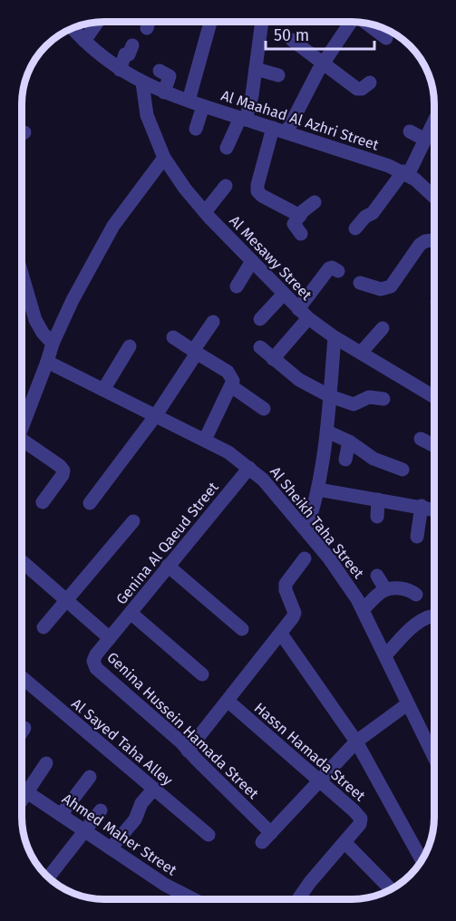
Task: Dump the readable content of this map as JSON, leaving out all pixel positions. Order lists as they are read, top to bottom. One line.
{"streets":{"street":["Al Maahad Al Azhri Street","Al Mesawy Street","Al Sheikh Taha Street","Genina Al Qaeud Street","Genina Hussein Hamada Street","Al Sayed Taha Alley","Hassn Hamada Street","Ahmed Maher Street"]},"crossings":[["Al Maahad Al Azhri Street","Al Mesawy Street"],["Al Sheikh Taha Street","Genina Al Qaeud Street"],["Genina Al Qaeud Street","Genina Hussein Hamada Street"],["Genina Hussein Hamada Street","Hassn Hamada Street"]],"scale_bar":"50 m"}
